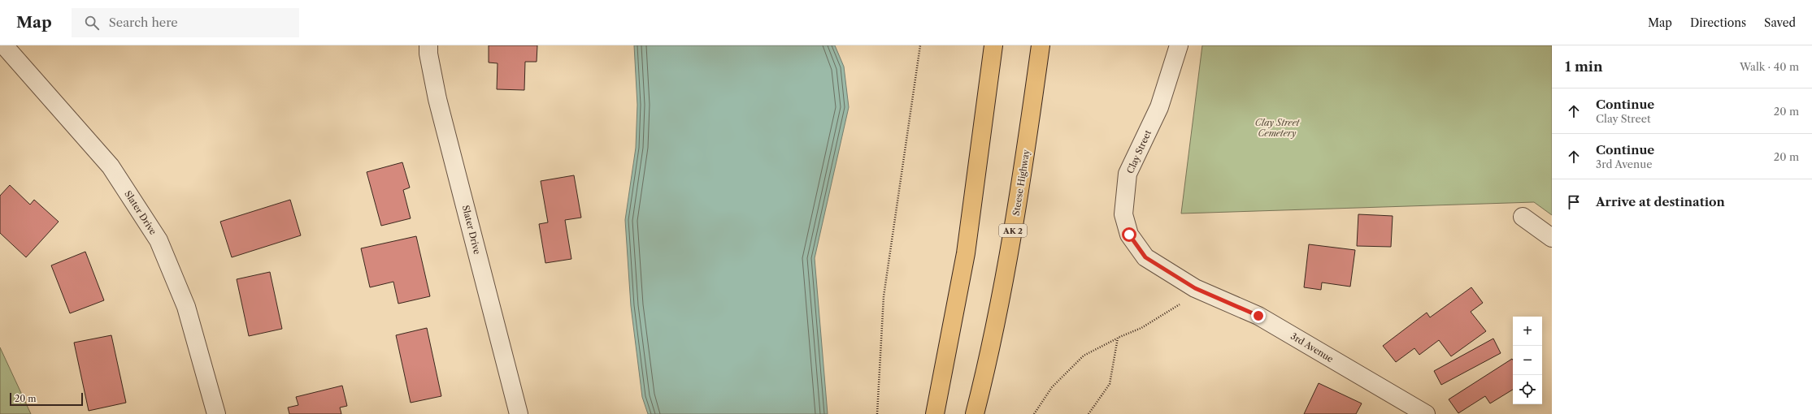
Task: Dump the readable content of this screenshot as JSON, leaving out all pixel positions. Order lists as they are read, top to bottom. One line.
{"streets":{"highway":["Steese Highway","AK 2"],"street":["Clay Street","Slater Drive","3rd Avenue"]},"crossings":[["Clay Street","3rd Avenue"]],"parks":["Clay Street Cemetery"],"scale_bar":"20 m","page":{"header":"Map","search":"Search here","nav":["Map","Directions","Saved"],"heading":["1 min","Walk · 40 m"],"list":[["Continue","Clay Street","20 m"],["Continue","3rd Avenue","20 m"],"Arrive at destination"],"map_buttons":["+","−"],"scale":"20 m"}}
